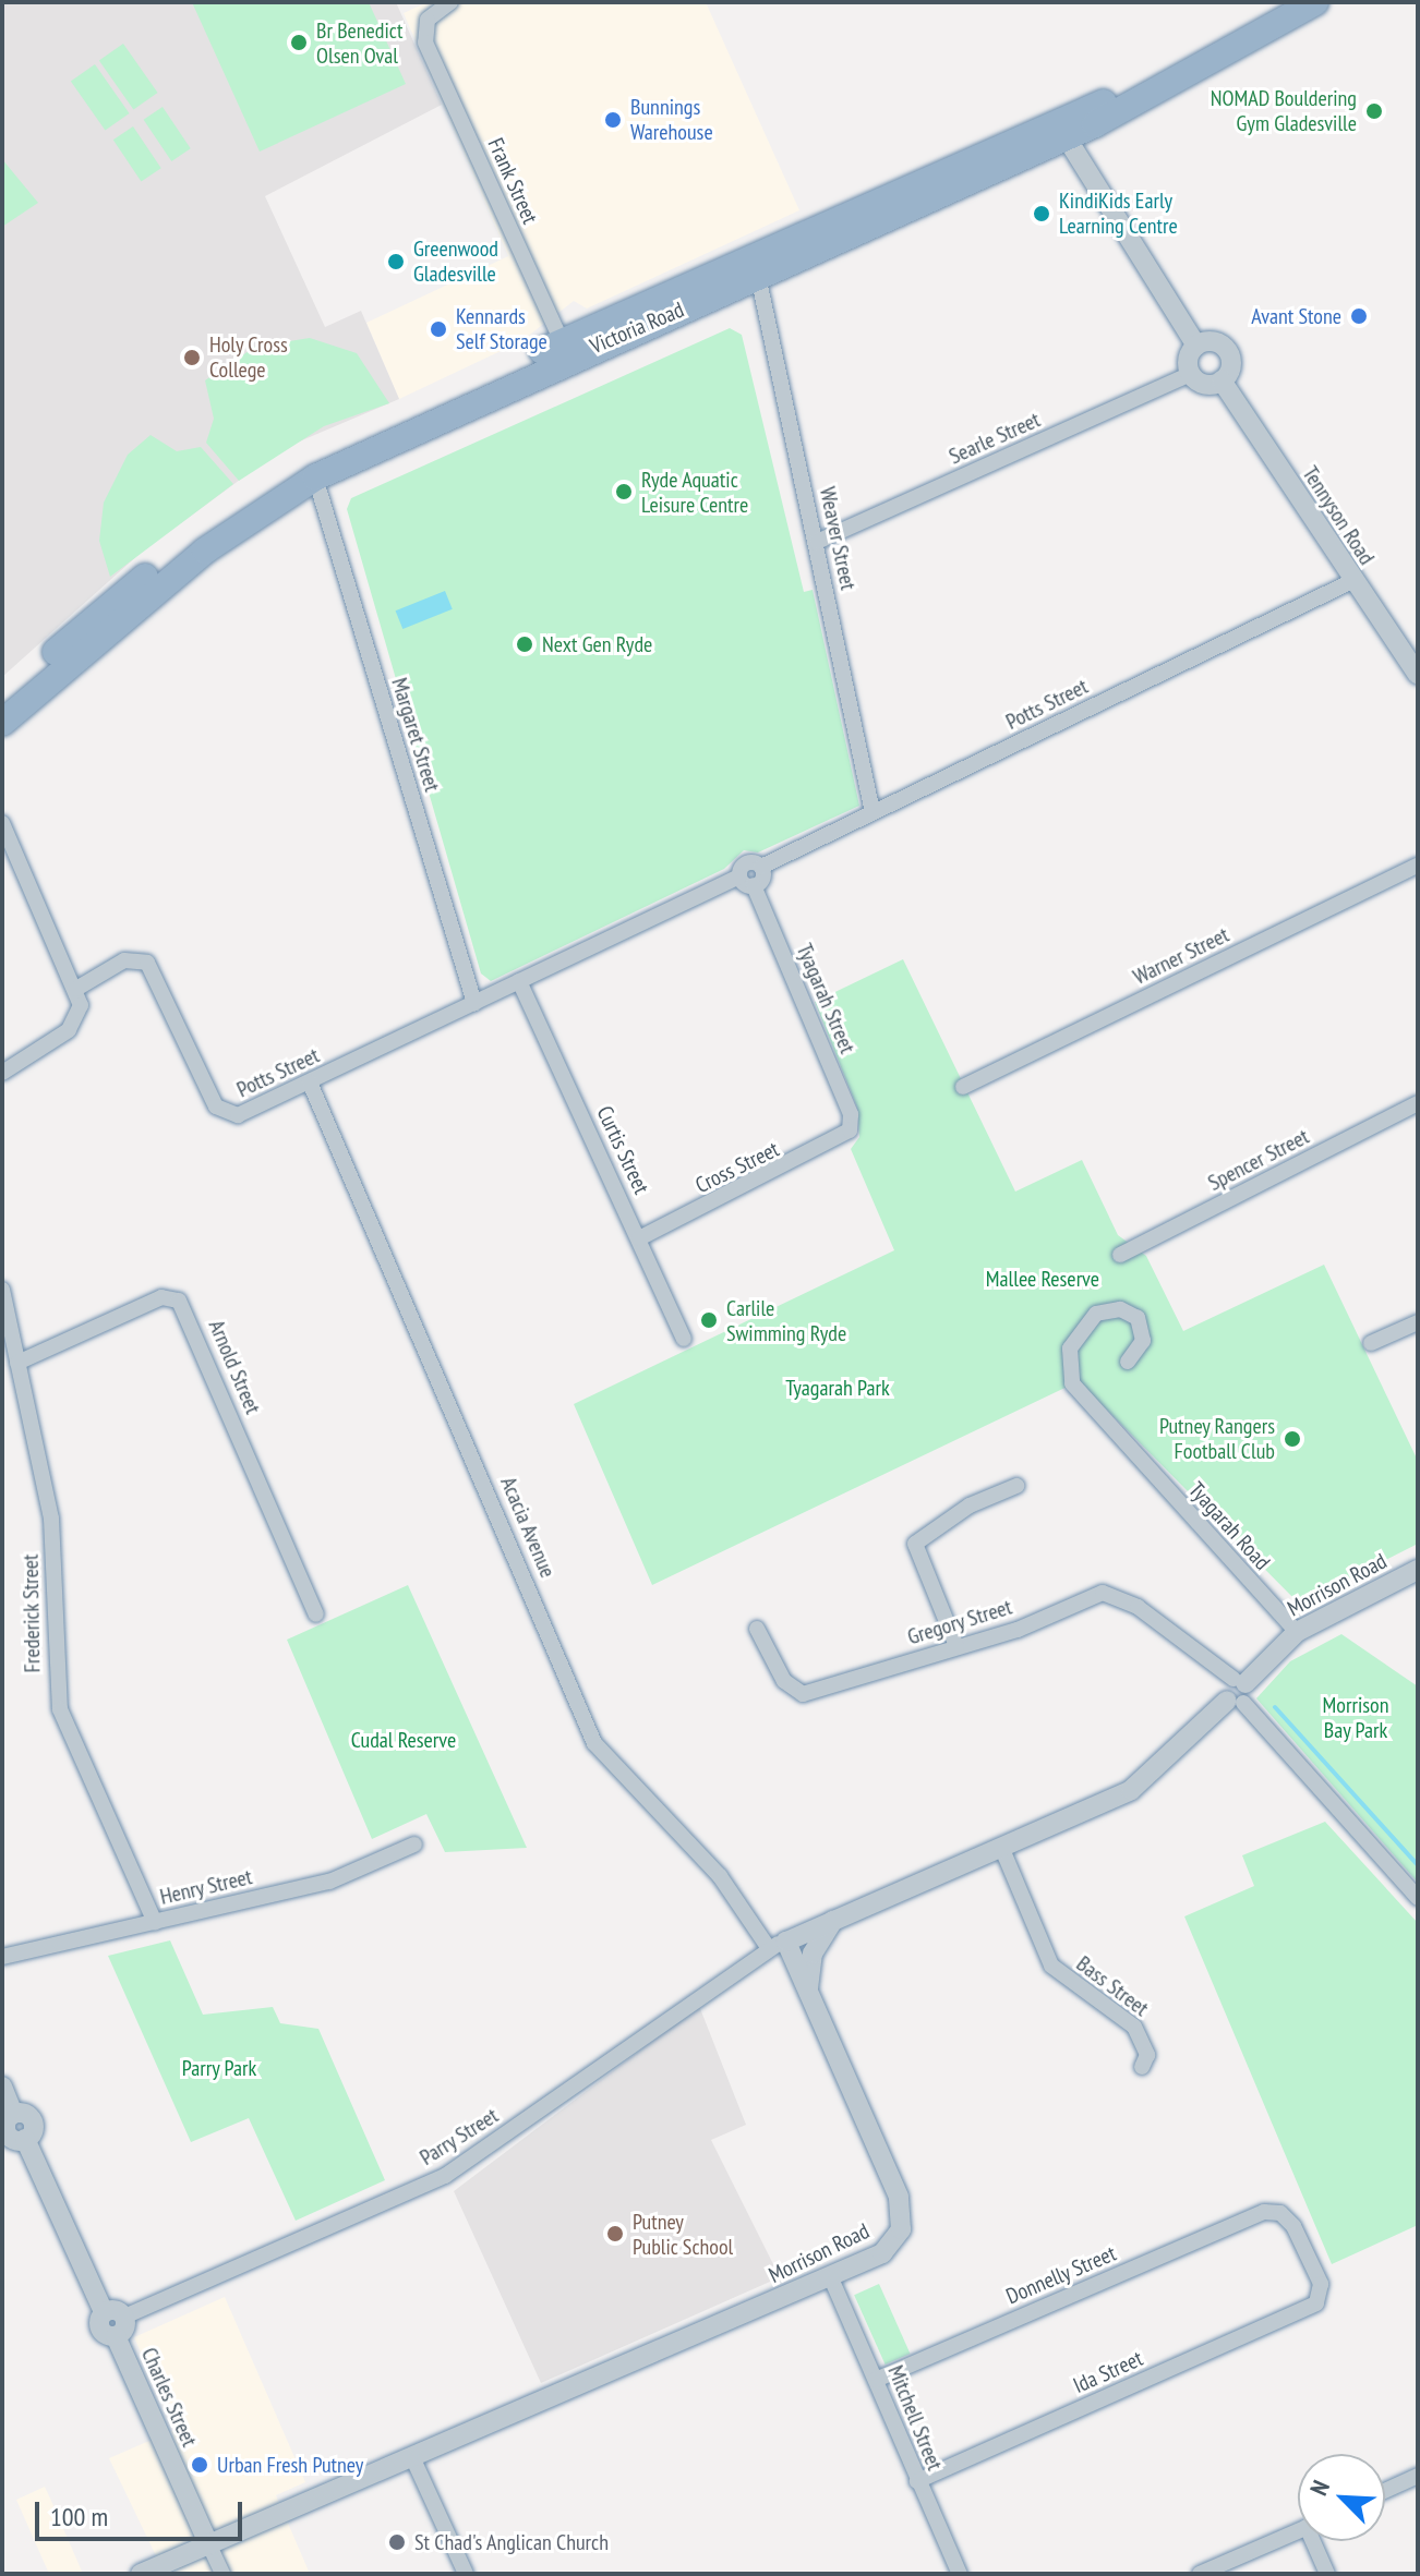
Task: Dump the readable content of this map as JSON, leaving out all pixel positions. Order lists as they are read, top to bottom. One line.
{"streets":{"highway":["Victoria Road"],"street":["Frank Street","Searle Street","Tennyson Road","Weaver Street","Potts Street","Margaret Street","Warner Street","Tyagarah Street","Curtis Street","Spencer Street","Cross Street","Arnold Street","Tyagarah Road","Acacia Avenue","Morrison Road","Frederick Street","Gregory Street","Henry Street","Bass Street","Parry Street","Donnelly Street","Ida Street","Charles Street","Mitchell Street"]},"crossings":[["Frank Street","Victoria Road"],["Victoria Road","Weaver Street"],["Victoria Road","Margaret Street"],["Searle Street","Tennyson Road"],["Searle Street","Weaver Street"],["Tennyson Road","Potts Street"],["Weaver Street","Potts Street"],["Potts Street","Margaret Street"],["Potts Street","Tyagarah Street"],["Potts Street","Curtis Street"],["Potts Street","Acacia Avenue"],["Tyagarah Street","Cross Street"],["Curtis Street","Cross Street"],["Arnold Street","Frederick Street"],["Tyagarah Road","Morrison Road"],["Acacia Avenue","Morrison Road"],["Acacia Avenue","Parry Street"],["Morrison Road","Gregory Street"],["Morrison Road","Bass Street"],["Morrison Road","Parry Street"],["Morrison Road","Charles Street"],["Morrison Road","Mitchell Street"],["Frederick Street","Henry Street"],["Donnelly Street","Ida Street"],["Donnelly Street","Mitchell Street"],["Ida Street","Mitchell Street"]],"parks":["Mallee Reserve","Tyagarah Park","Morrison Bay Park","Cudal Reserve","Parry Park"],"places":["Br Benedict Olsen Oval","NOMAD Bouldering Gym Gladesville","Bunnings Warehouse","KindiKids Early Learning Centre","Greenwood Gladesville","Avant Stone","Kennards Self Storage","Holy Cross College","Ryde Aquatic Leisure Centre","Next Gen Ryde","Carlile Swimming Ryde","Putney Rangers Football Club","Putney Public School","Urban Fresh Putney","St Chad's Anglican Church"],"scale_bar":"100 m","north":"top left"}
